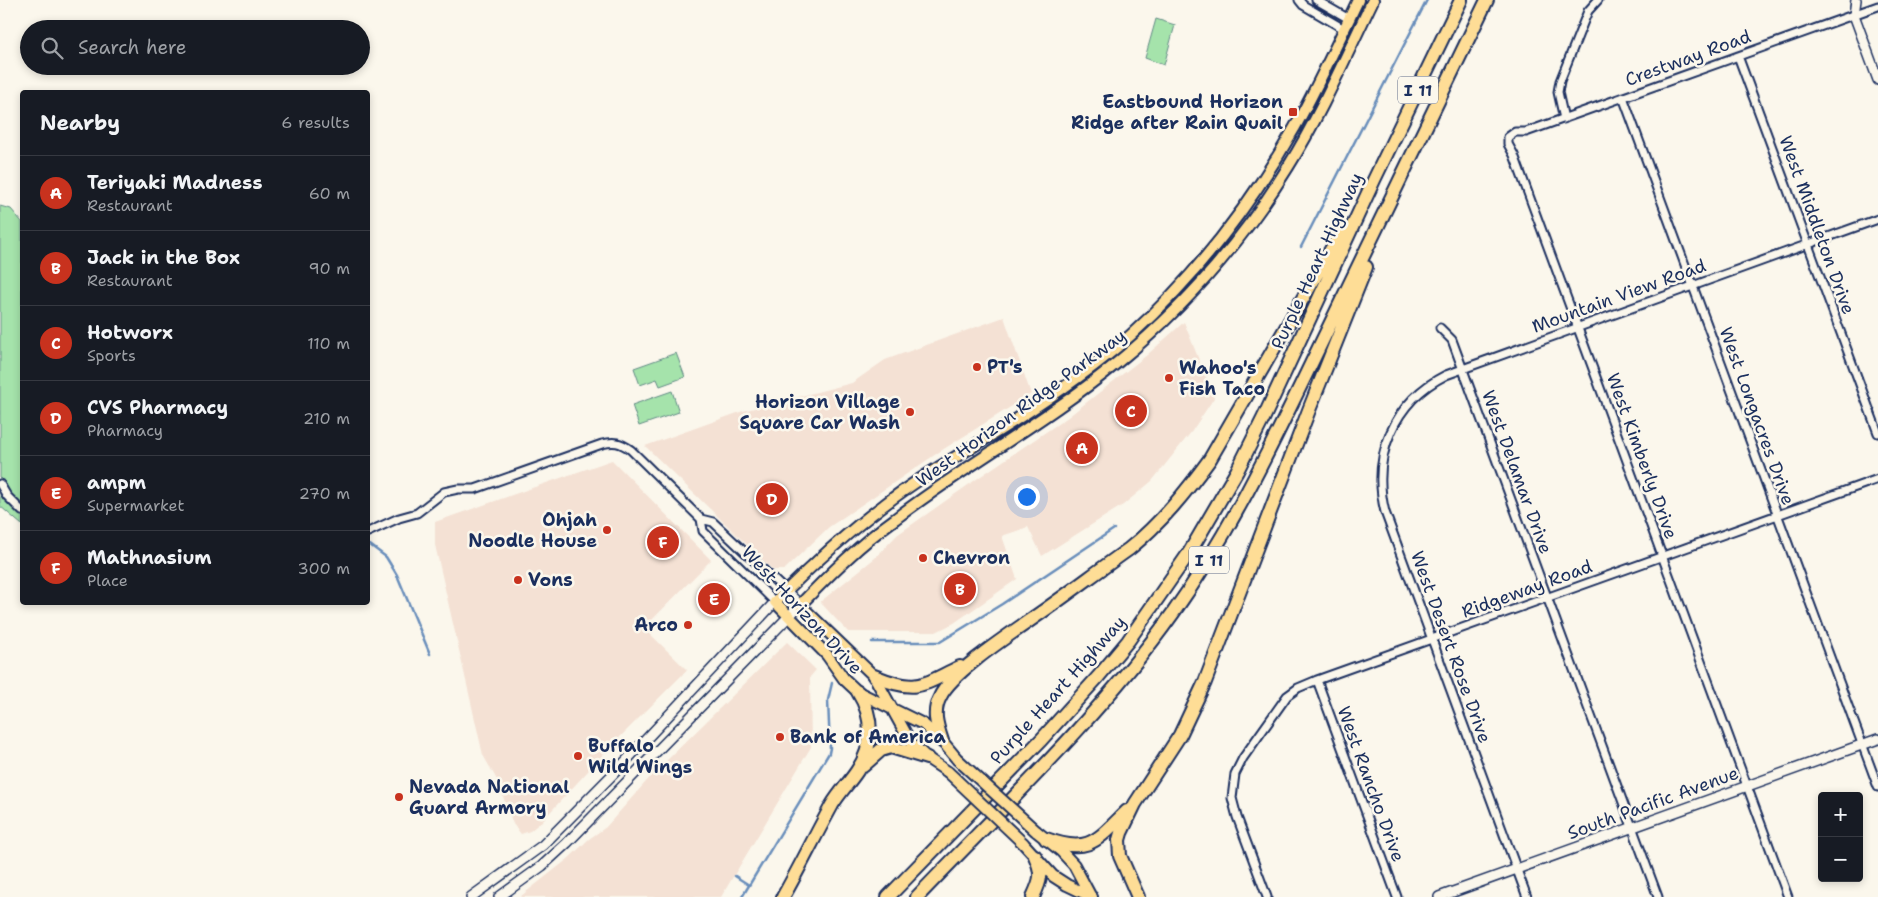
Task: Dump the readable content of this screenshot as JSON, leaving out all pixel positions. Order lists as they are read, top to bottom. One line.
{"streets":{"highway":["I 11","Purple Heart Highway"],"main road":["West Horizon Ridge Parkway","West Horizon Drive","South Pacific Avenue"],"street":["Crestway Road","West Middleton Drive","Mountain View Road","West Longacres Drive","West Kimberly Drive","West Delamar Drive","Ridgeway Road","West Desert Rose Drive","West Rancho Drive"]},"crossings":[["Crestway Road","West Middleton Drive"],["Crestway Road","West Longacres Drive"],["Crestway Road","West Kimberly Drive"],["West Middleton Drive","Mountain View Road"],["Mountain View Road","West Longacres Drive"],["Mountain View Road","West Kimberly Drive"],["Mountain View Road","West Delamar Drive"],["Mountain View Road","West Desert Rose Drive"],["West Horizon Ridge Parkway","West Horizon Drive"],["West Longacres Drive","Ridgeway Road"],["West Longacres Drive","South Pacific Avenue"],["West Kimberly Drive","Ridgeway Road"],["West Kimberly Drive","South Pacific Avenue"],["West Delamar Drive","Ridgeway Road"],["West Delamar Drive","South Pacific Avenue"],["Ridgeway Road","West Desert Rose Drive"],["Ridgeway Road","West Rancho Drive"],["West Desert Rose Drive","South Pacific Avenue"]],"places":{"transit":["Eastbound Horizon Ridge after Rain Quail"],"other":["PT's","Wahoo's Fish Taco","Horizon Village Square Car Wash","Ohjah Noodle House","Chevron","Vons","Arco","Bank of America","Buffalo Wild Wings","Nevada National Guard Armory"]},"page":{"search":"Search here","heading":["Nearby","6 results"],"list":[{"mark":"A","name":"Teriyaki Madness","note":"Restaurant","value":"60 m"},{"mark":"B","name":"Jack in the Box","note":"Restaurant","value":"90 m"},{"mark":"C","name":"Hotworx","note":"Sports","value":"110 m"},{"mark":"D","name":"CVS Pharmacy","note":"Pharmacy","value":"210 m"},{"mark":"E","name":"ampm","note":"Supermarket","value":"270 m"},{"mark":"F","name":"Mathnasium","note":"Place","value":"300 m"}],"pins":["C","A","D","F","B","E"],"map_buttons":["+","−"]}}
